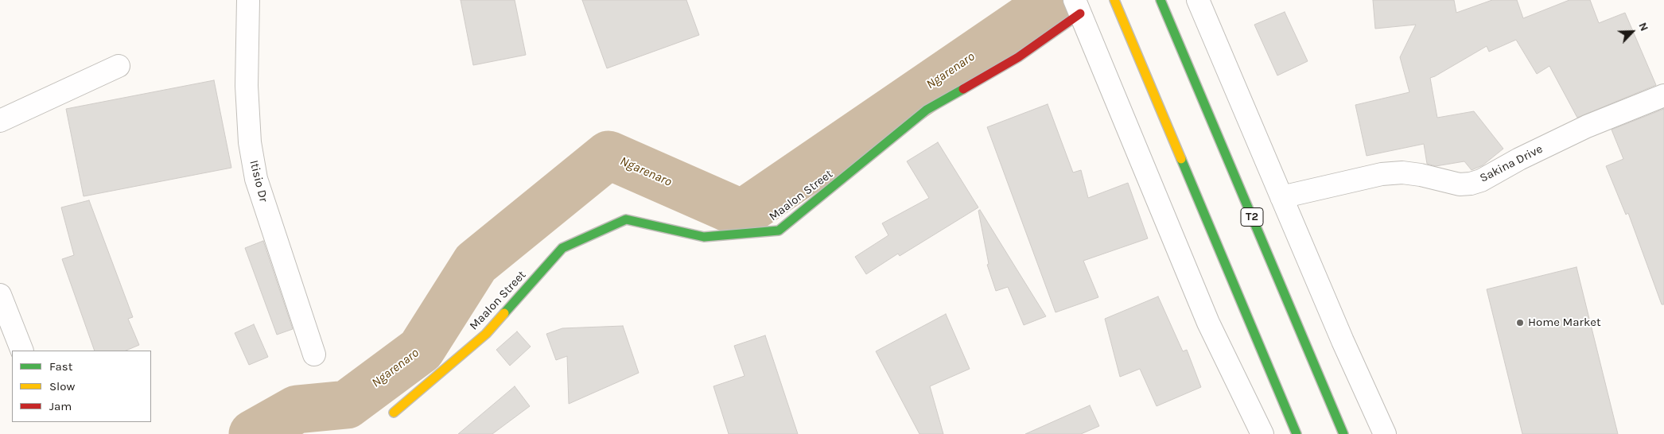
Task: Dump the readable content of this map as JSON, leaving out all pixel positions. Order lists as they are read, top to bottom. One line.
{"streets":{"main road":["Maalon Street","T2"],"street":["Sakina Drive","Itisio Dr"]},"water":["Ngarenaro"],"places":["Home Market"],"legend":["Fast","Slow","Jam"],"north":"top right"}
